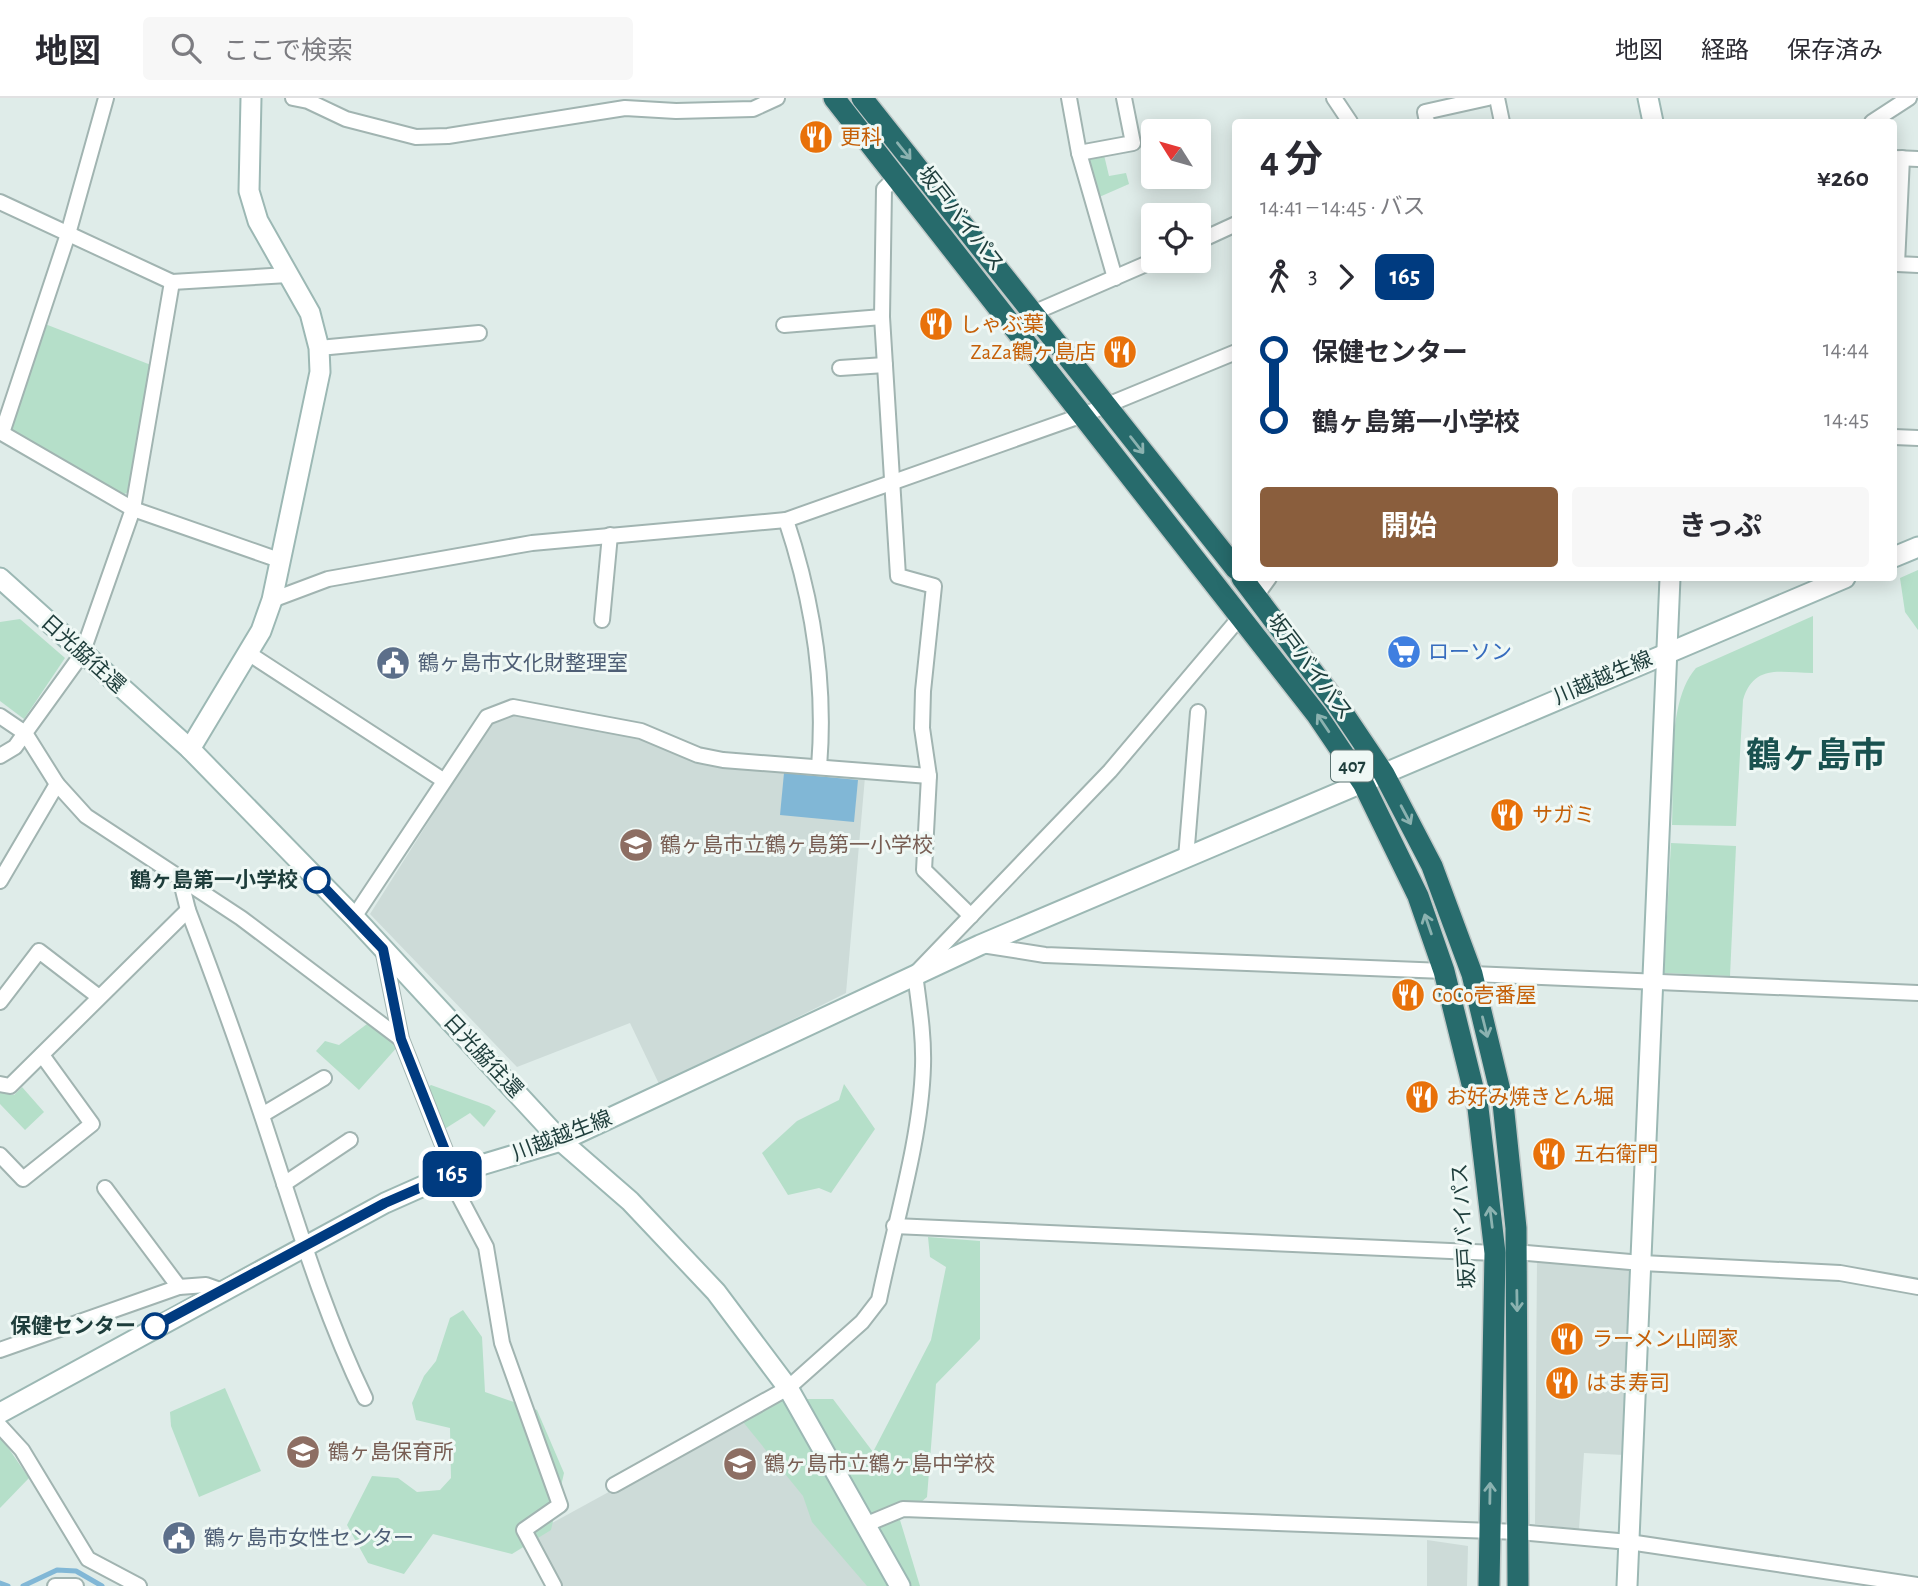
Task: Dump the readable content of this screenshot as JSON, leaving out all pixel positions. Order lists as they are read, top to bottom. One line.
{"streets":{"highway":["坂戸バイパス","407"],"street":["日光脇往還","川越越生線"]},"crossings":[["坂戸バイパス","川越越生線"],["日光脇往還","川越越生線"]],"districts":["鶴ヶ島市"],"places":{"restaurant":["更科","しゃぶ葉","ZaZa鶴ヶ島店","サガミ","CoCo壱番屋","お好み焼きとん堀","五右衛門","ラーメン山岡家","はま寿司"],"supermarket":["ローソン"],"public building":["鶴ヶ島市文化財整理室","鶴ヶ島市女性センター"],"school or university":["鶴ヶ島市立鶴ヶ島第一小学校","鶴ヶ島保育所","鶴ヶ島市立鶴ヶ島中学校"],"other":["鶴ヶ島第一小学校","保健センター"]},"lines":["bus line 165"],"north":"top left","page":{"header":"地図","search":"ここで検索","nav":["地図","経路","保存済み"],"on_map":"165","heading":["4 分","14:41 – 14:45 · バス","¥260"],"legs":["3","165"],"list":[{"name":"保健センター","value":"14:44"},{"name":"鶴ヶ島第一小学校","value":"14:45"}],"buttons":["開始","きっぷ"]}}
